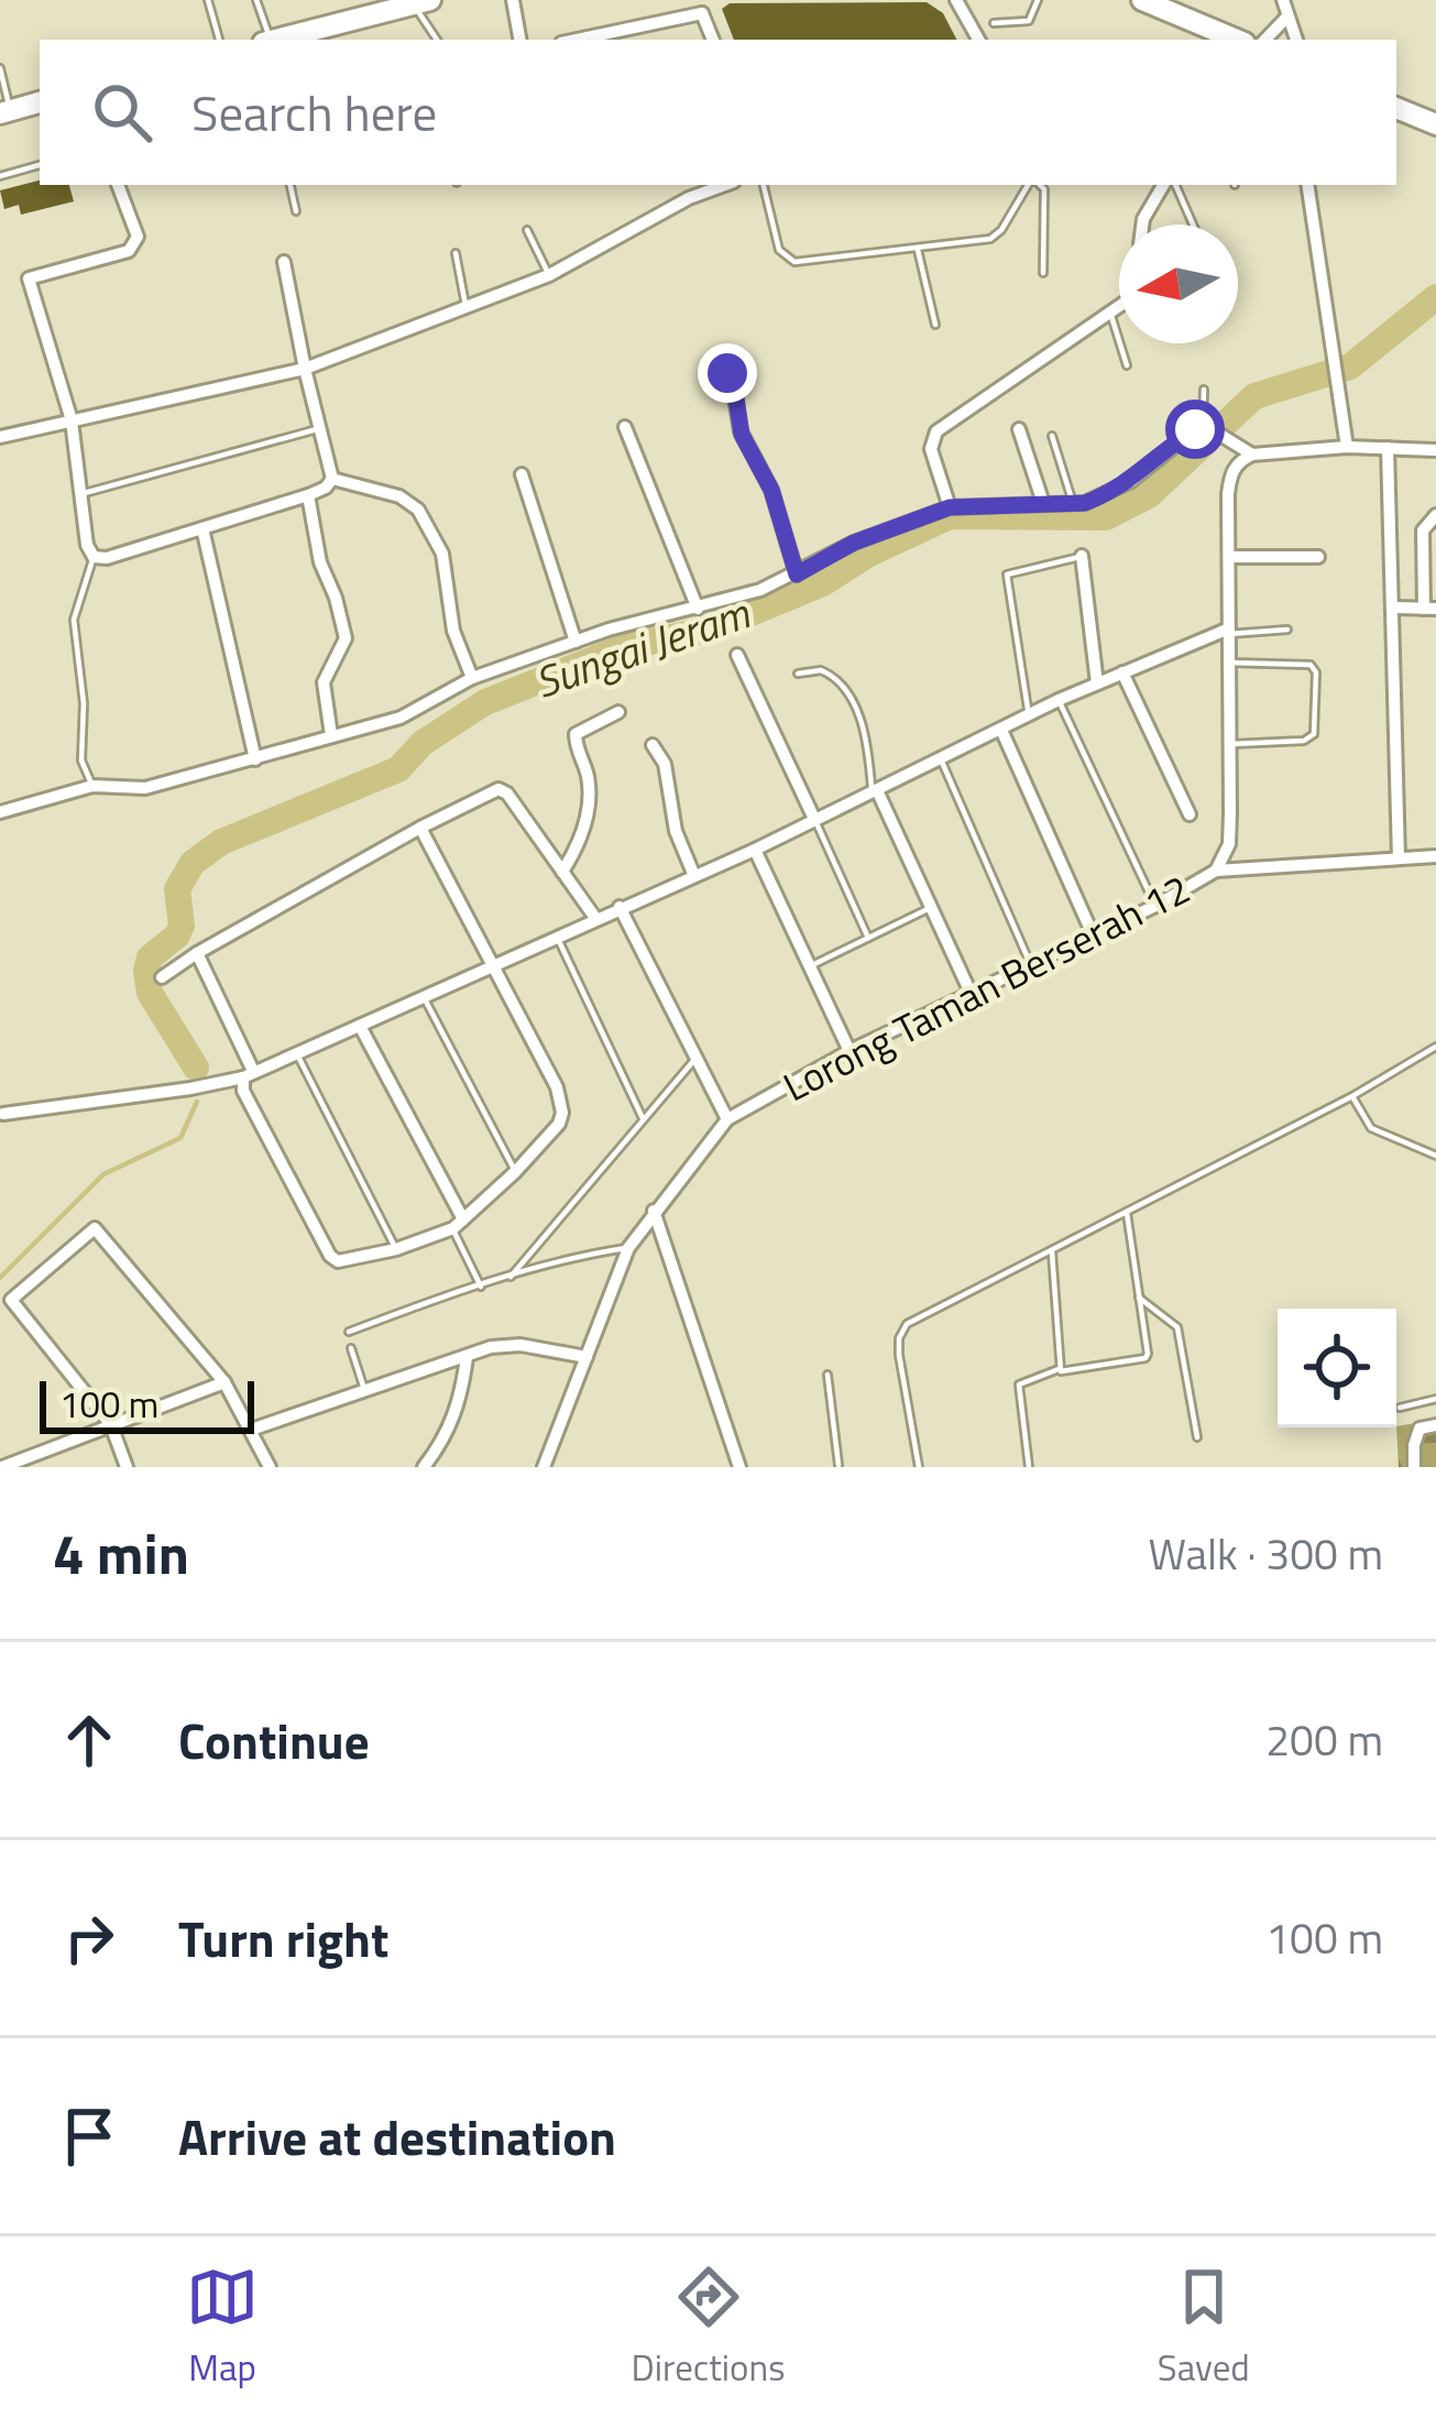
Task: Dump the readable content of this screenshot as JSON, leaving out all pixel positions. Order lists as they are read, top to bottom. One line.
{"streets":{"street":["Lorong Taman Berserah 12"]},"water":["Sungai Jeram"],"scale_bar":"100 m","north":"left","page":{"search":"Search here","scale":"100 m","heading":["4 min","Walk · 300 m"],"list":[["Continue","200 m"],["Turn right","100 m"],"Arrive at destination"],"nav":["Map","Directions","Saved"]}}
